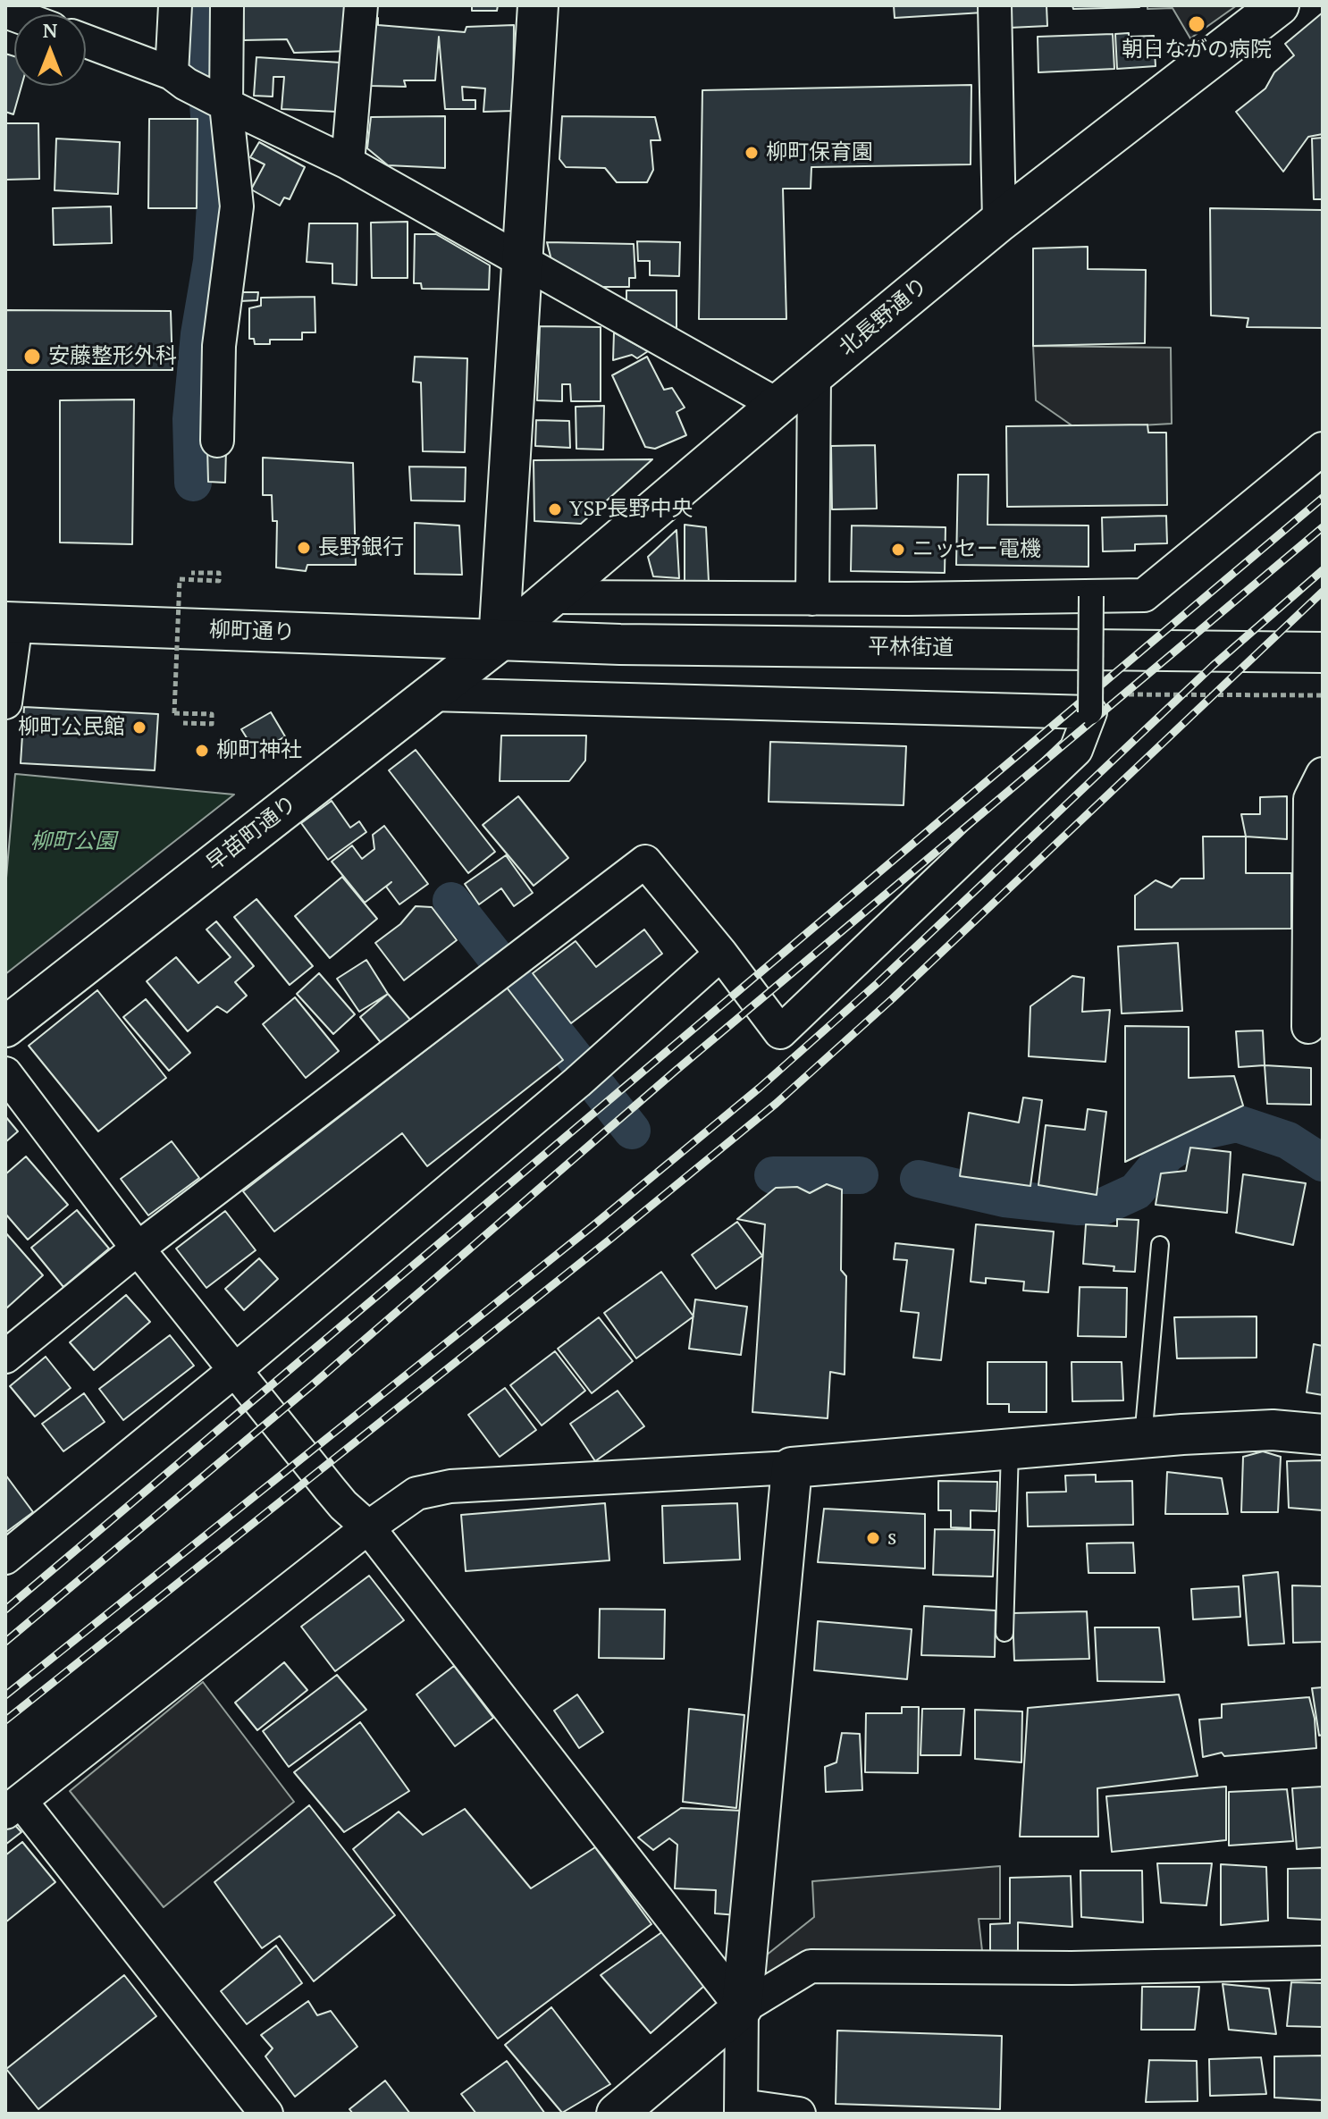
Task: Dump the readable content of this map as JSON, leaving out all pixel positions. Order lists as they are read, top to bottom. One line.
{"streets":{"main road":["北長野通り","柳町通り","平林街道","早苗町通り"]},"crossings":[["北長野通り","柳町通り"],["北長野通り","平林街道"],["北長野通り","早苗町通り"],["柳町通り","平林街道"],["柳町通り","早苗町通り"],["平林街道","早苗町通り"]],"parks":["柳町公園"],"places":["朝日ながの病院","柳町保育園","安藤整形外科","YSP長野中央","長野銀行","ニッセー電機","柳町公民館","柳町神社","s"],"north":"top"}
